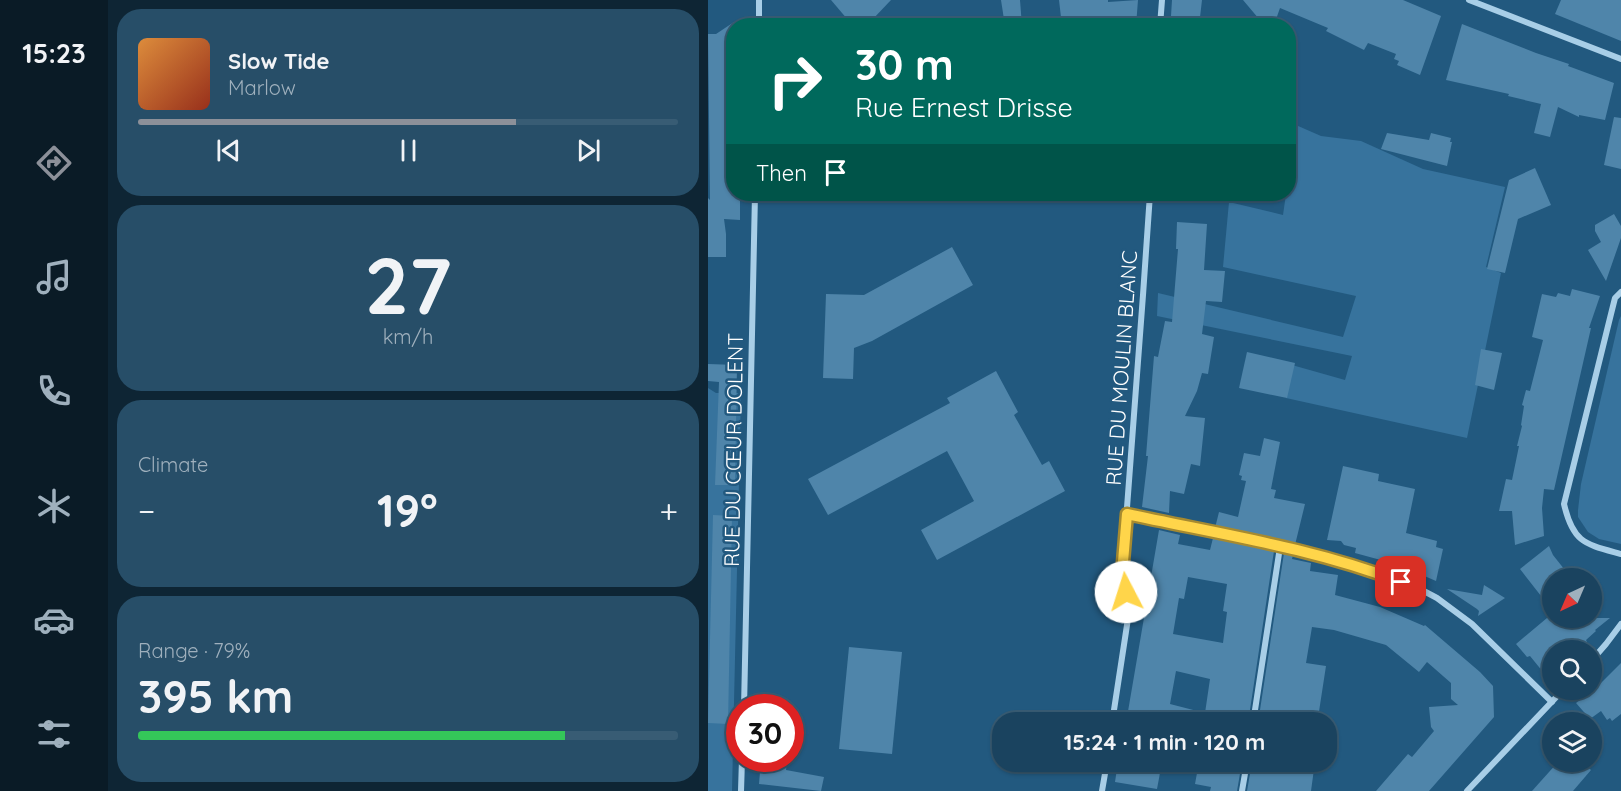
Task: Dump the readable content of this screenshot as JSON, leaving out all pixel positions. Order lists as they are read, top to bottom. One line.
{"streets":{"street":["RUE DU MOULIN BLANC","RUE DU CŒUR DOLENT"]},"north":"bottom left","page":{"tabs":"15:23","turn":["30 m","Rue Ernest Drisse"],"song":["Slow Tide","Marlow"],"then":"Then","tile":[["27","km/h"],"Climate",["Range · 79%","395 km"]],"heat":["−","19°","+"],"limit":"30","trip":"15:24 · 1 min · 120 m"}}
